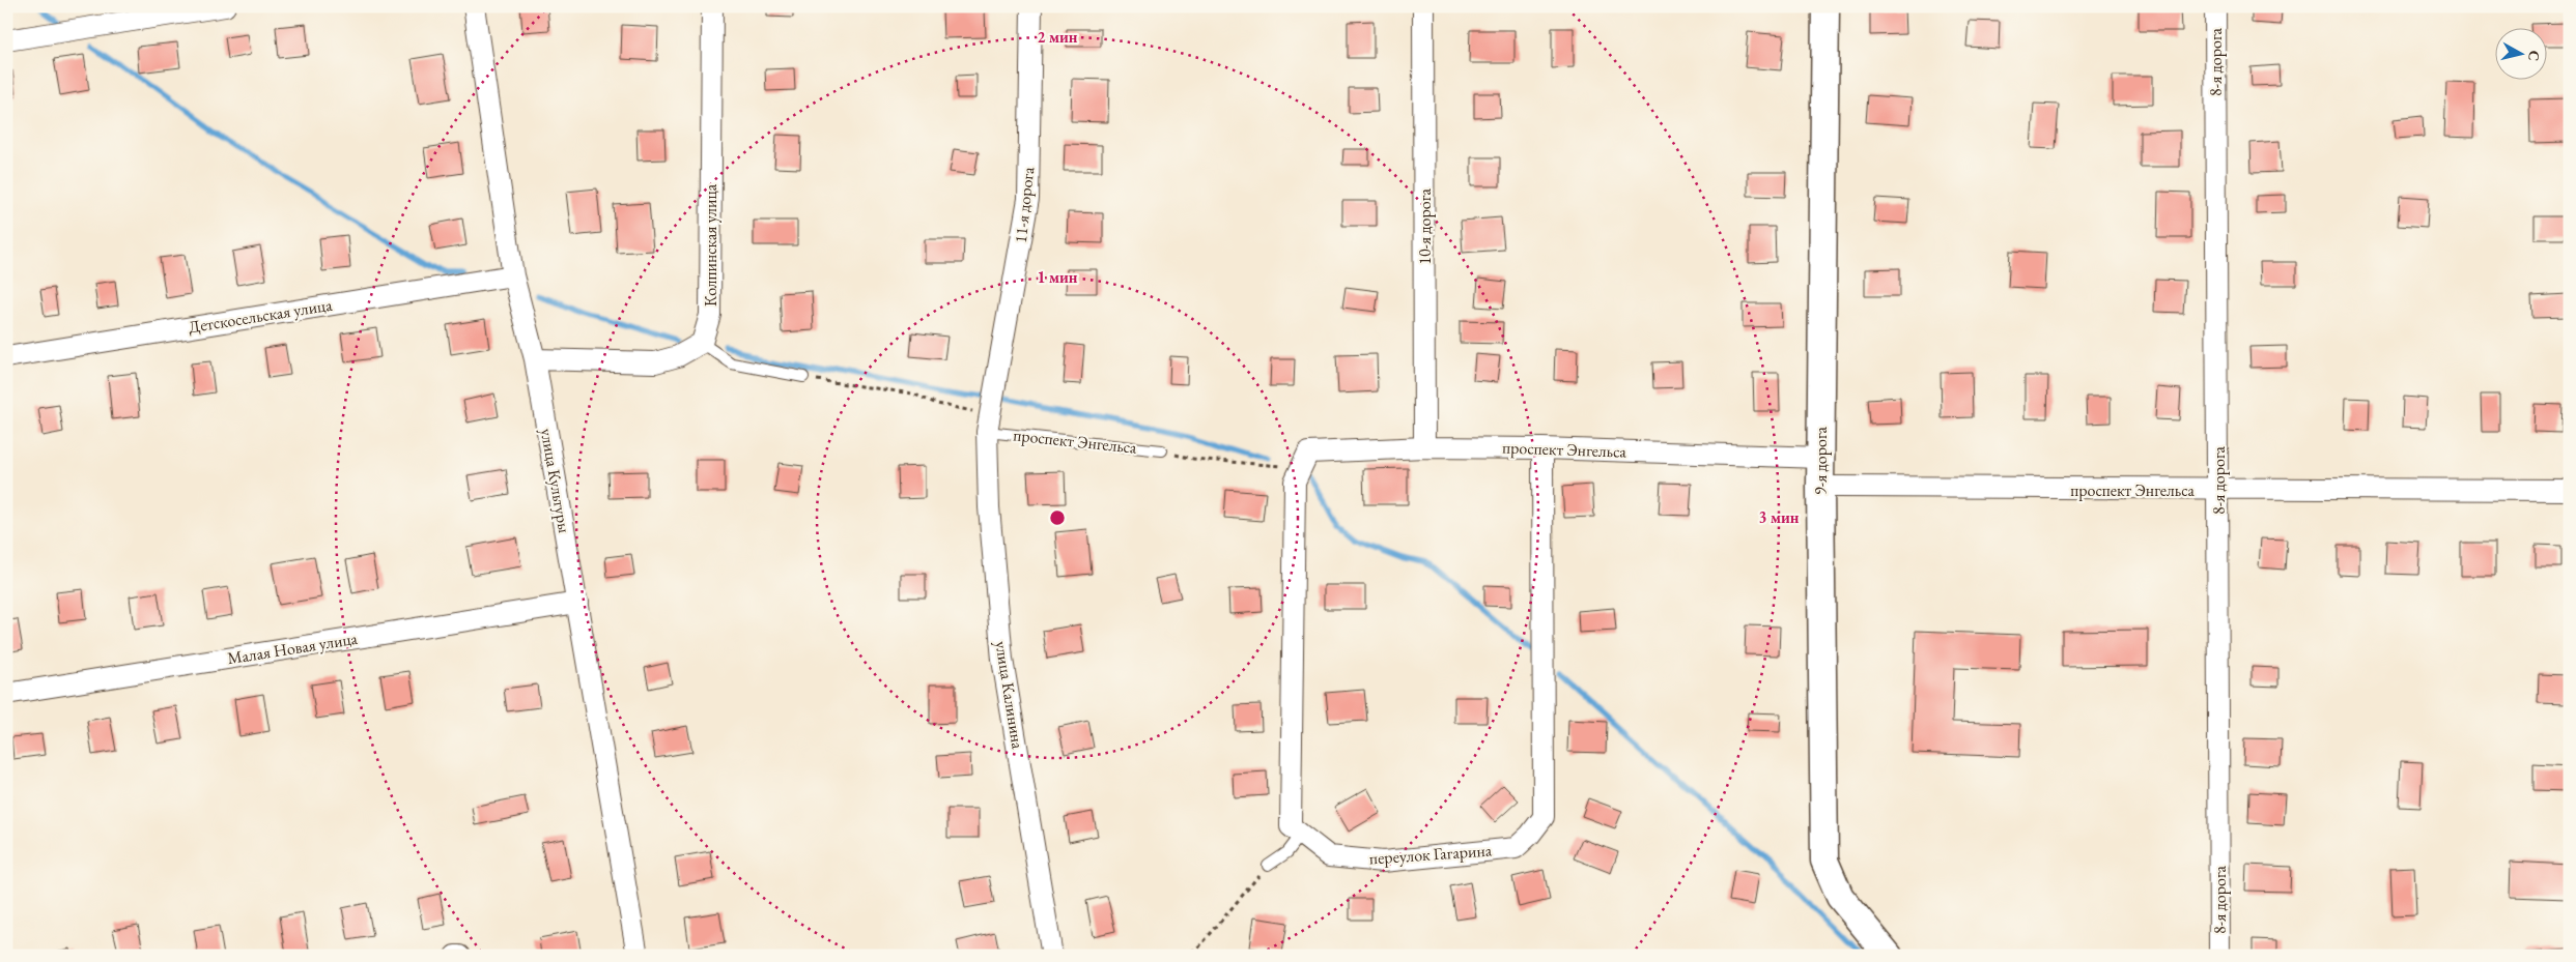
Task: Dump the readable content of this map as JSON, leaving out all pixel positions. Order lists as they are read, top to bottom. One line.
{"streets":{"street":["8-я дорога","11-я дорога","10-я дорога","Колпинская улица","Детскосельская улица","проспект Энгельса","9-я дорога","улица Культуры","Малая Новая улица","улица Калинина","переулок Гагарина"]},"crossings":[["8-я дорога","проспект Энгельса"],["11-я дорога","проспект Энгельса"],["11-я дорога","улица Калинина"],["10-я дорога","проспект Энгельса"],["Детскосельская улица","улица Культуры"],["проспект Энгельса","9-я дорога"],["проспект Энгельса","улица Калинина"],["проспект Энгельса","переулок Гагарина"],["улица Культуры","Малая Новая улица"]],"north":"right","rings":["2 мин","1 мин","3 мин"]}
